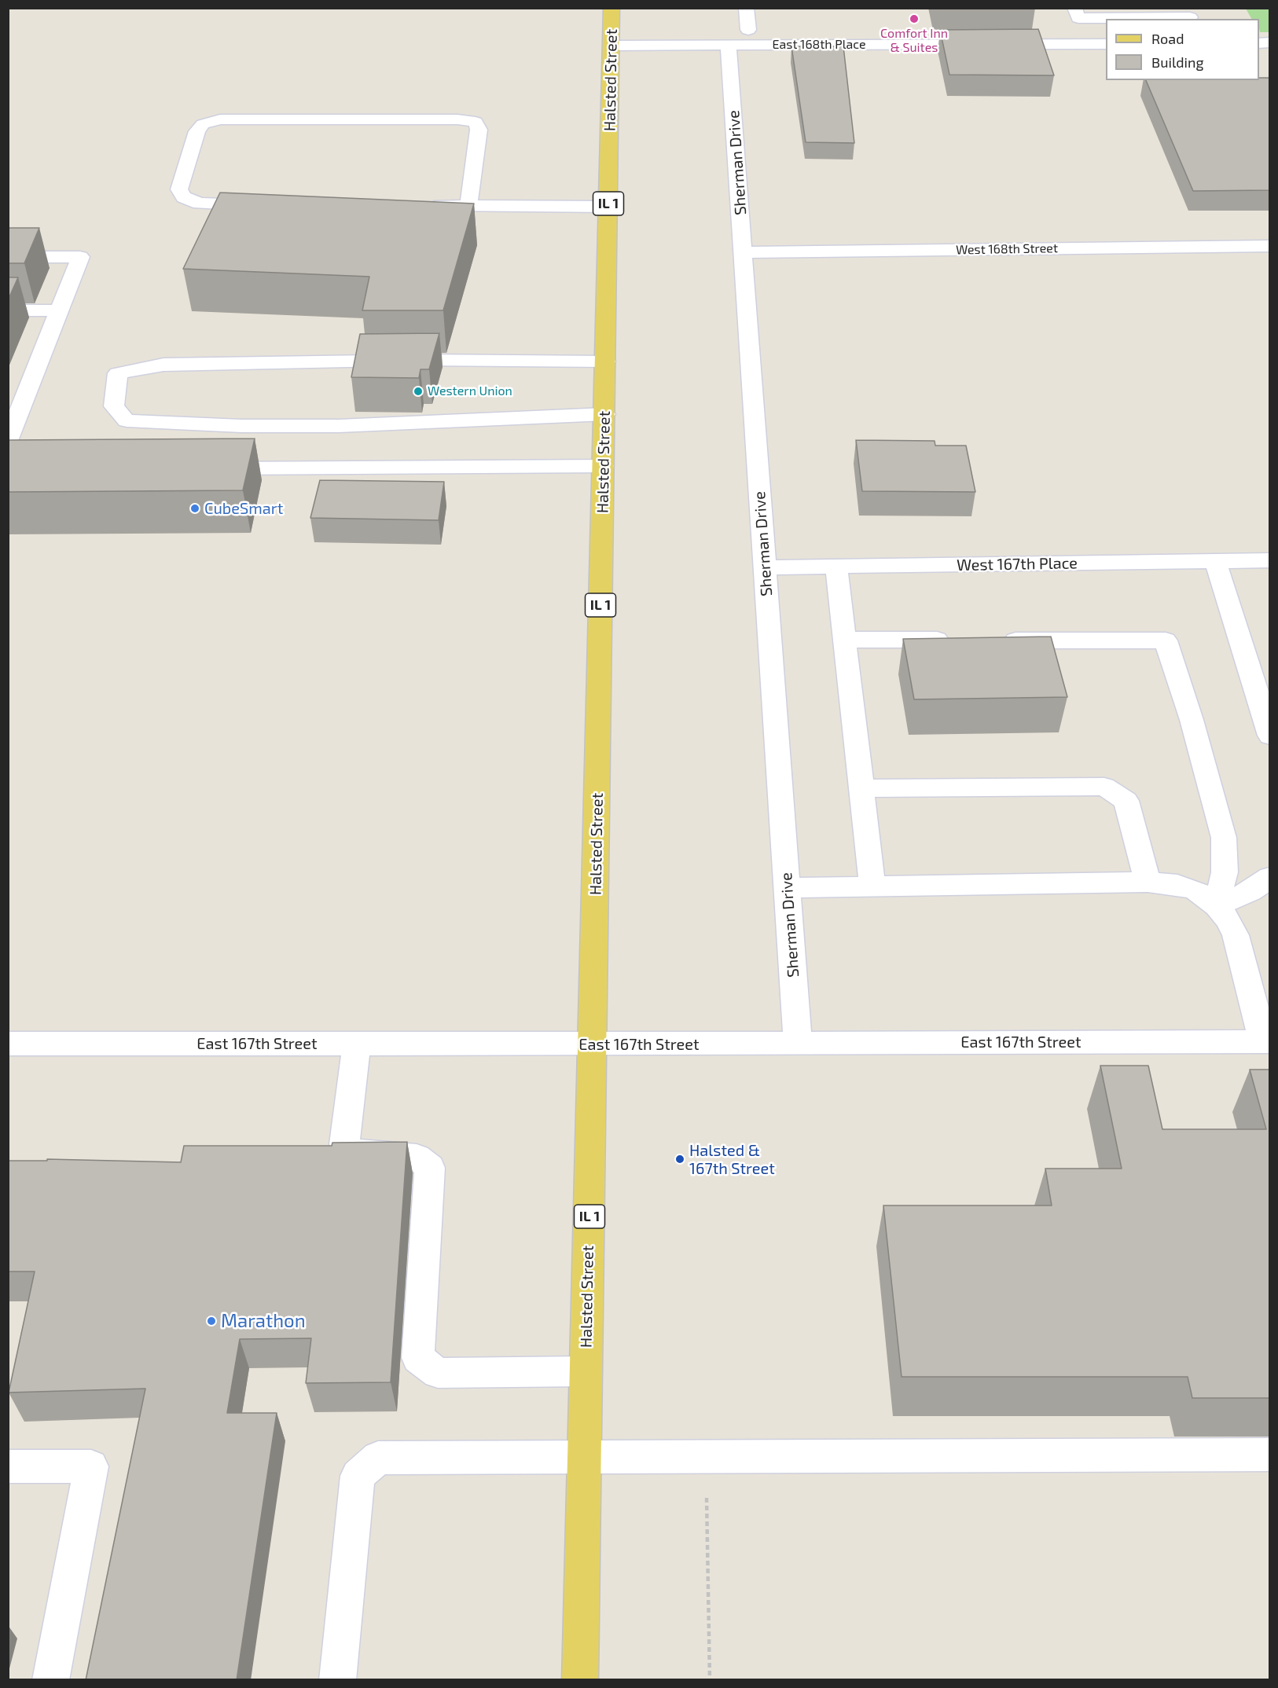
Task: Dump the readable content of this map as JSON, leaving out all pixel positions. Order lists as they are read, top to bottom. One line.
{"streets":{"main road":["Halsted Street","IL 1"],"street":["East 168th Place","Sherman Drive","West 168th Street","West 167th Place","East 167th Street"]},"crossings":[["East 168th Place","Halsted Street"],["East 168th Place","Sherman Drive"],["Halsted Street","East 167th Street"],["Sherman Drive","West 168th Street"],["Sherman Drive","West 167th Place"],["Sherman Drive","East 167th Street"]],"places":["Comfort Inn & Suites","Western Union","CubeSmart","Halsted & 167th Street","Marathon"],"legend":["Road","Building"]}
